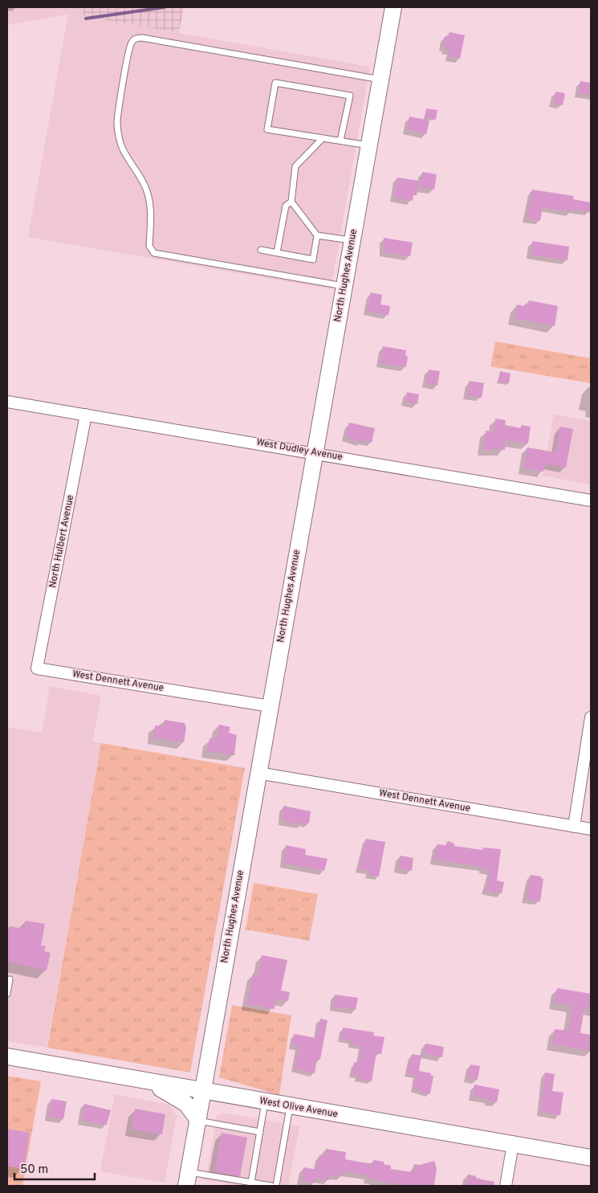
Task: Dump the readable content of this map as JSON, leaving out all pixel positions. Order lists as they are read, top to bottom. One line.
{"streets":{"street":["North Hughes Avenue","West Dudley Avenue","North Hulbert Avenue","West Dennett Avenue","West Olive Avenue"]},"crossings":[["North Hughes Avenue","West Dudley Avenue"],["North Hughes Avenue","West Dennett Avenue"],["North Hughes Avenue","West Olive Avenue"],["West Dudley Avenue","North Hulbert Avenue"],["North Hulbert Avenue","West Dennett Avenue"]],"scale_bar":"50 m"}
